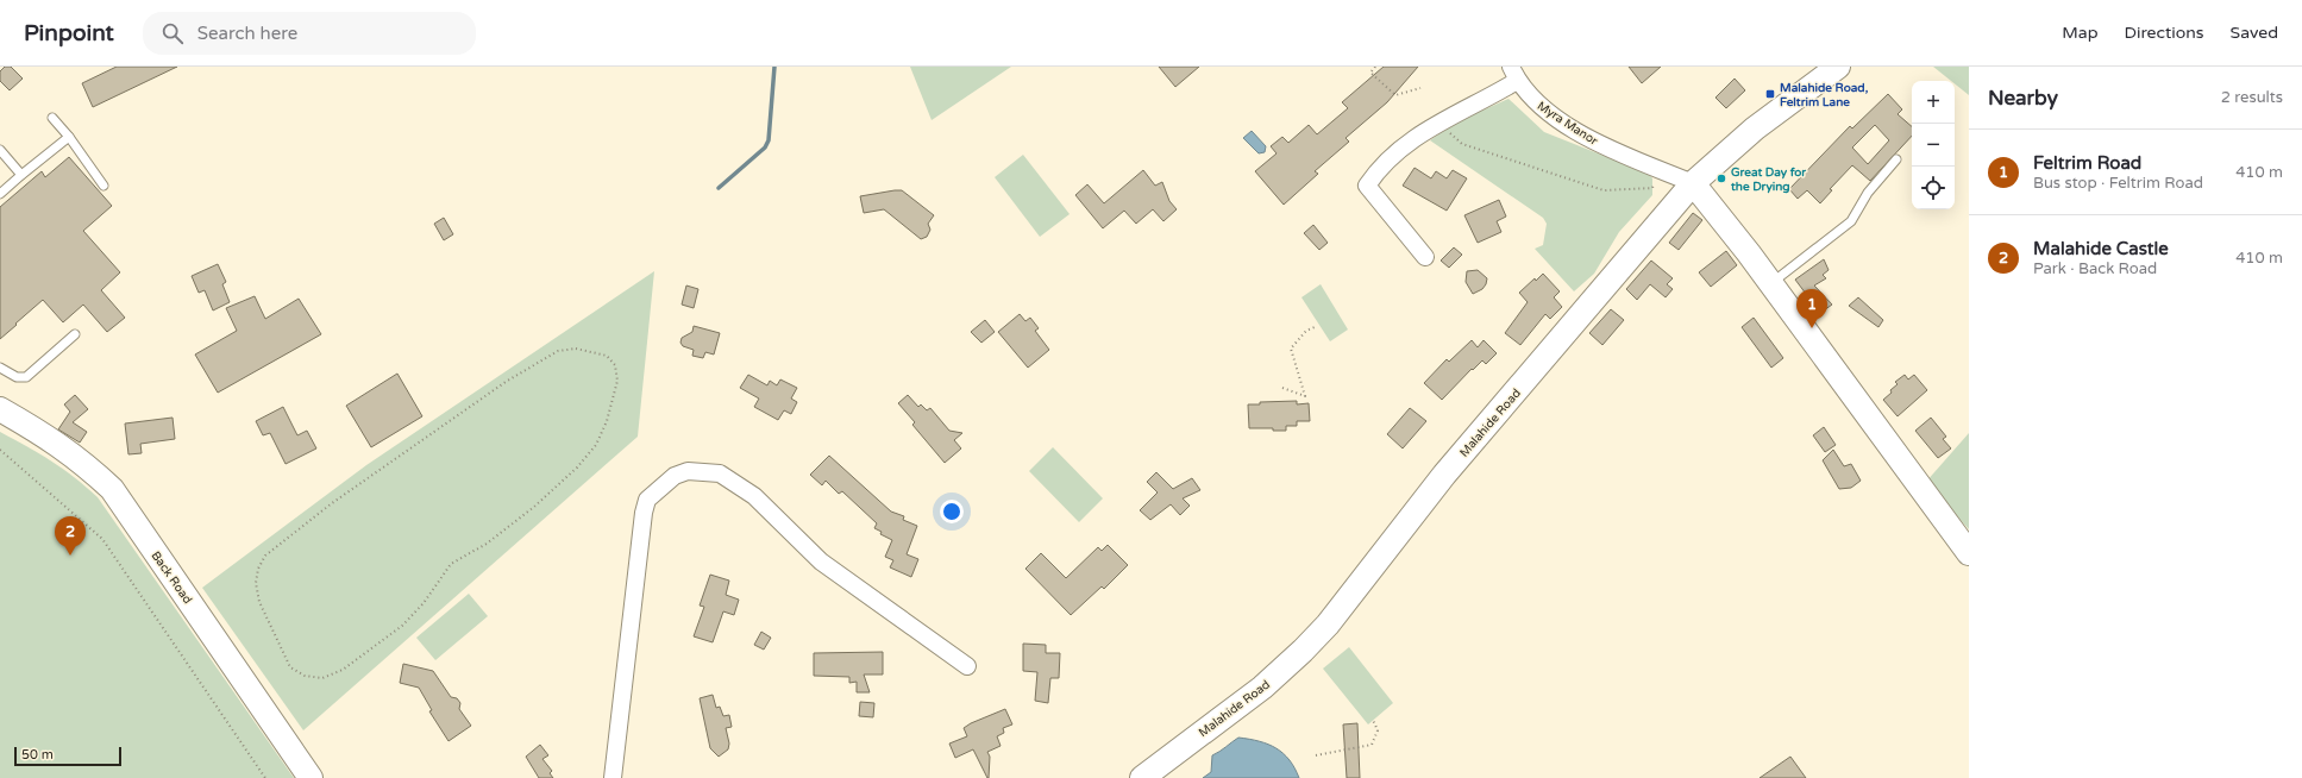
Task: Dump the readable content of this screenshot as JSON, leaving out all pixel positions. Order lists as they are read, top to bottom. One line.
{"streets":{"main road":["Malahide Road","Back Road"],"street":["Myra Manor"]},"crossings":[["Myra Manor","Malahide Road"]],"places":{"transit":["Malahide Road, Feltrim Lane"],"other":["Great Day for the Drying"]},"scale_bar":"50 m","page":{"header":"Pinpoint","search":"Search here","nav":["Map","Directions","Saved"],"heading":["Nearby","2 results"],"map_buttons":["+","−"],"list":[{"mark":"1","name":"Feltrim Road","note":"Bus stop · Feltrim Road","value":"410 m"},{"mark":"2","name":"Malahide Castle","note":"Park · Back Road","value":"410 m"}],"pins":["1","2"],"scale":"50 m"}}
